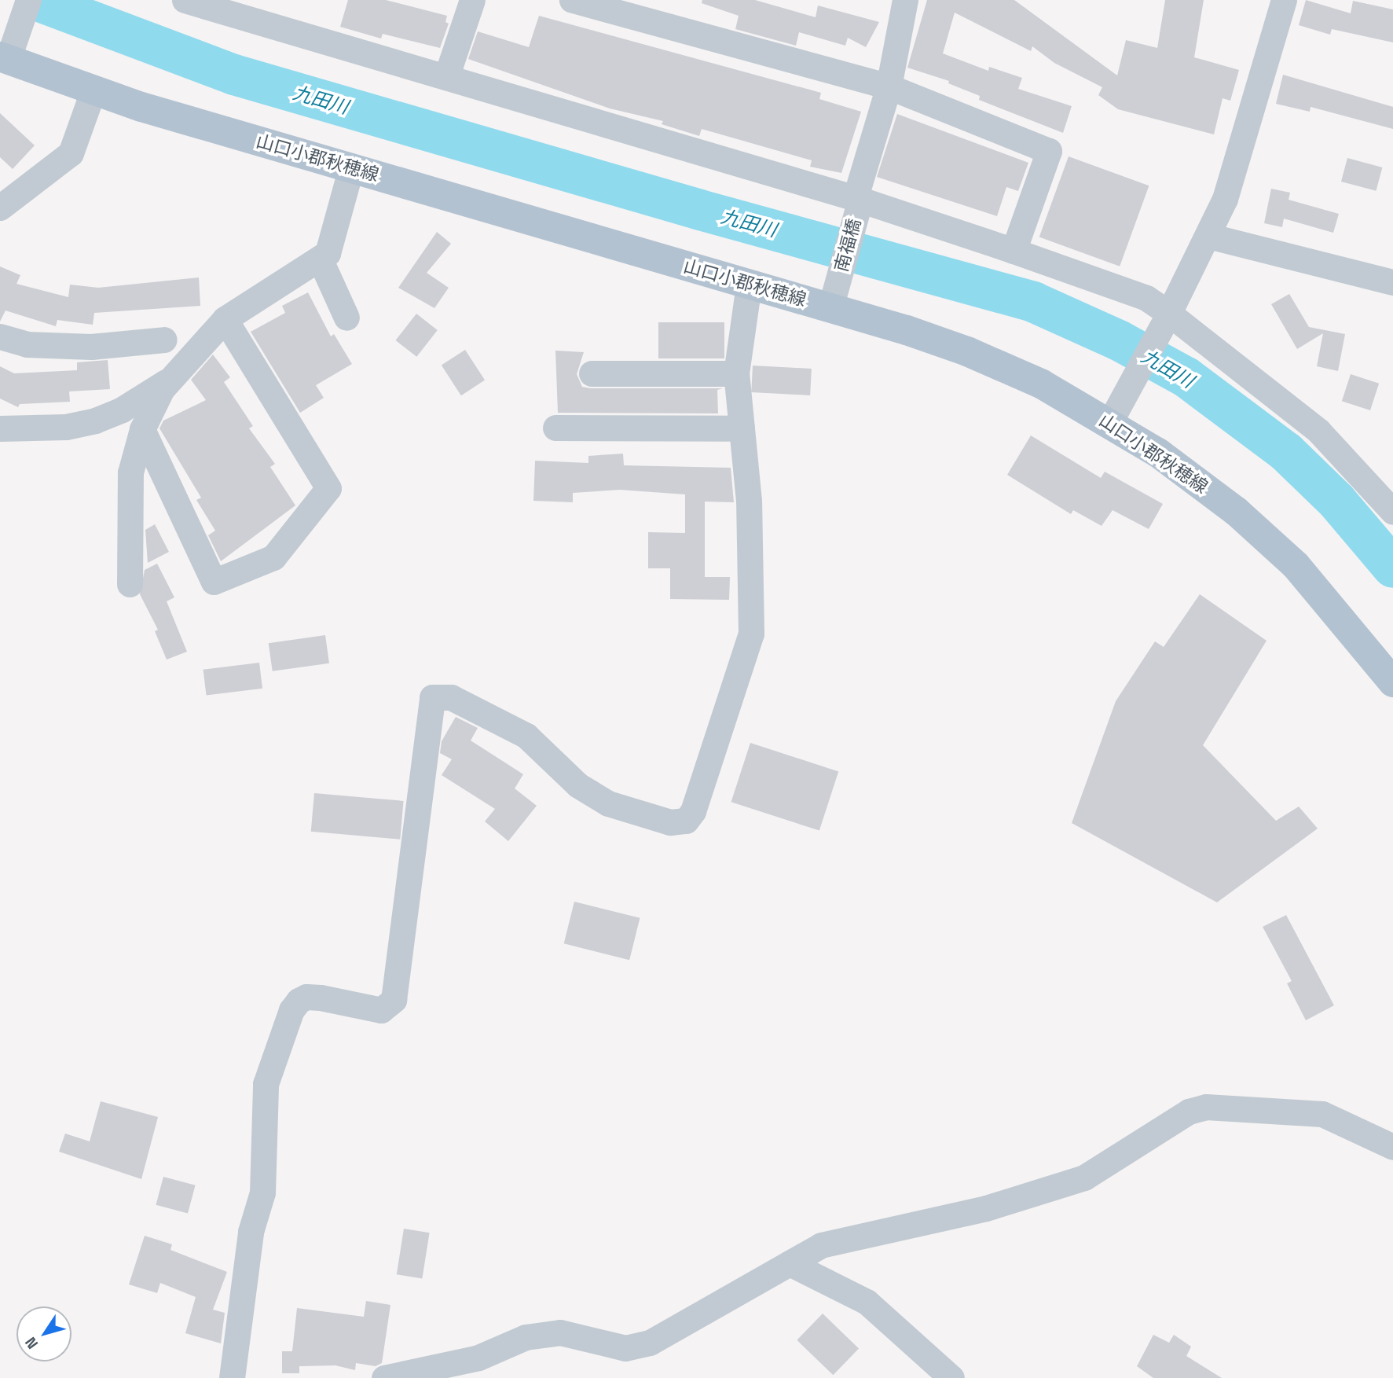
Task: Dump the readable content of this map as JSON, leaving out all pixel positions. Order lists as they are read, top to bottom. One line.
{"streets":{"main road":["山口小郡秋穂線"],"street":["南福橋"]},"crossings":[["山口小郡秋穂線","南福橋"]],"water":["九田川"],"north":"bottom left"}
